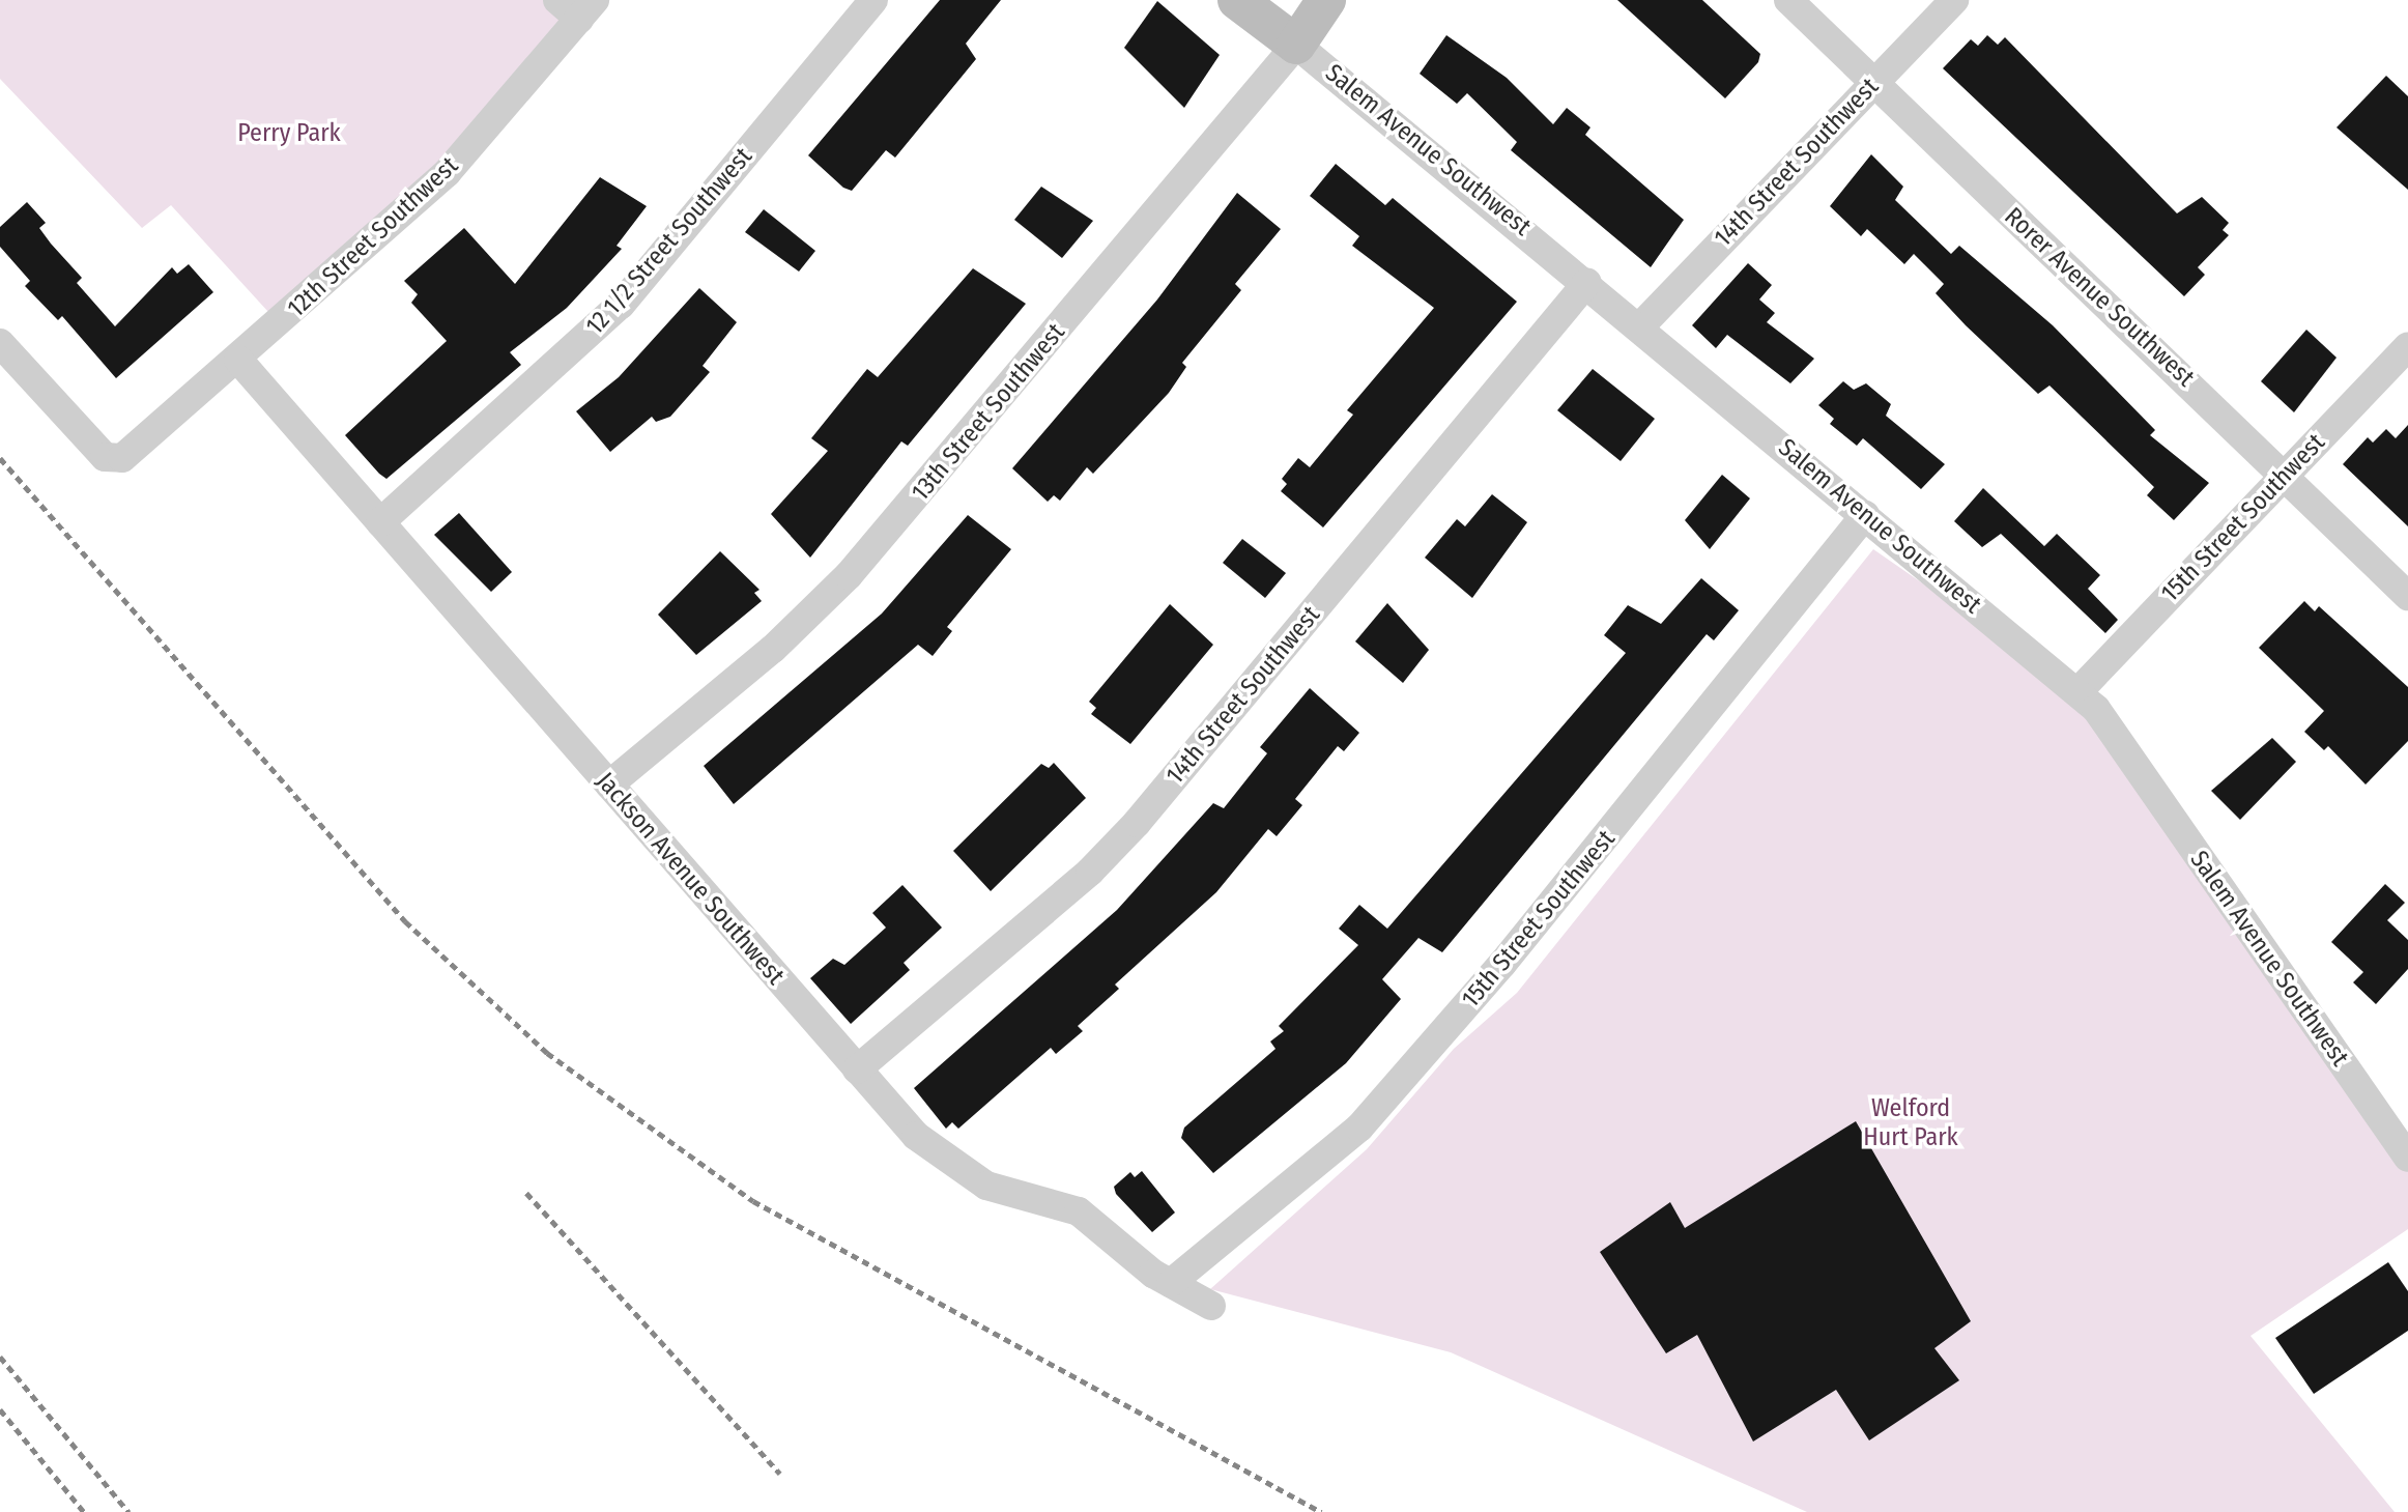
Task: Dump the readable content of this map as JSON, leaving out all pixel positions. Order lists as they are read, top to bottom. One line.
{"streets":{"street":["Salem Avenue Southwest","14th Street Southwest","12th Street Southwest","12 1/2 Street Southwest","Rorer Avenue Southwest","13th Street Southwest","15th Street Southwest","Jackson Avenue Southwest"]},"crossings":[["Salem Avenue Southwest","14th Street Southwest"],["Salem Avenue Southwest","13th Street Southwest"],["Salem Avenue Southwest","15th Street Southwest"],["14th Street Southwest","Rorer Avenue Southwest"],["14th Street Southwest","Jackson Avenue Southwest"],["12th Street Southwest","Jackson Avenue Southwest"],["12 1/2 Street Southwest","Jackson Avenue Southwest"],["Rorer Avenue Southwest","15th Street Southwest"],["13th Street Southwest","Jackson Avenue Southwest"],["15th Street Southwest","Jackson Avenue Southwest"]],"parks":["Perry Park","Welford Hurt Park"]}
